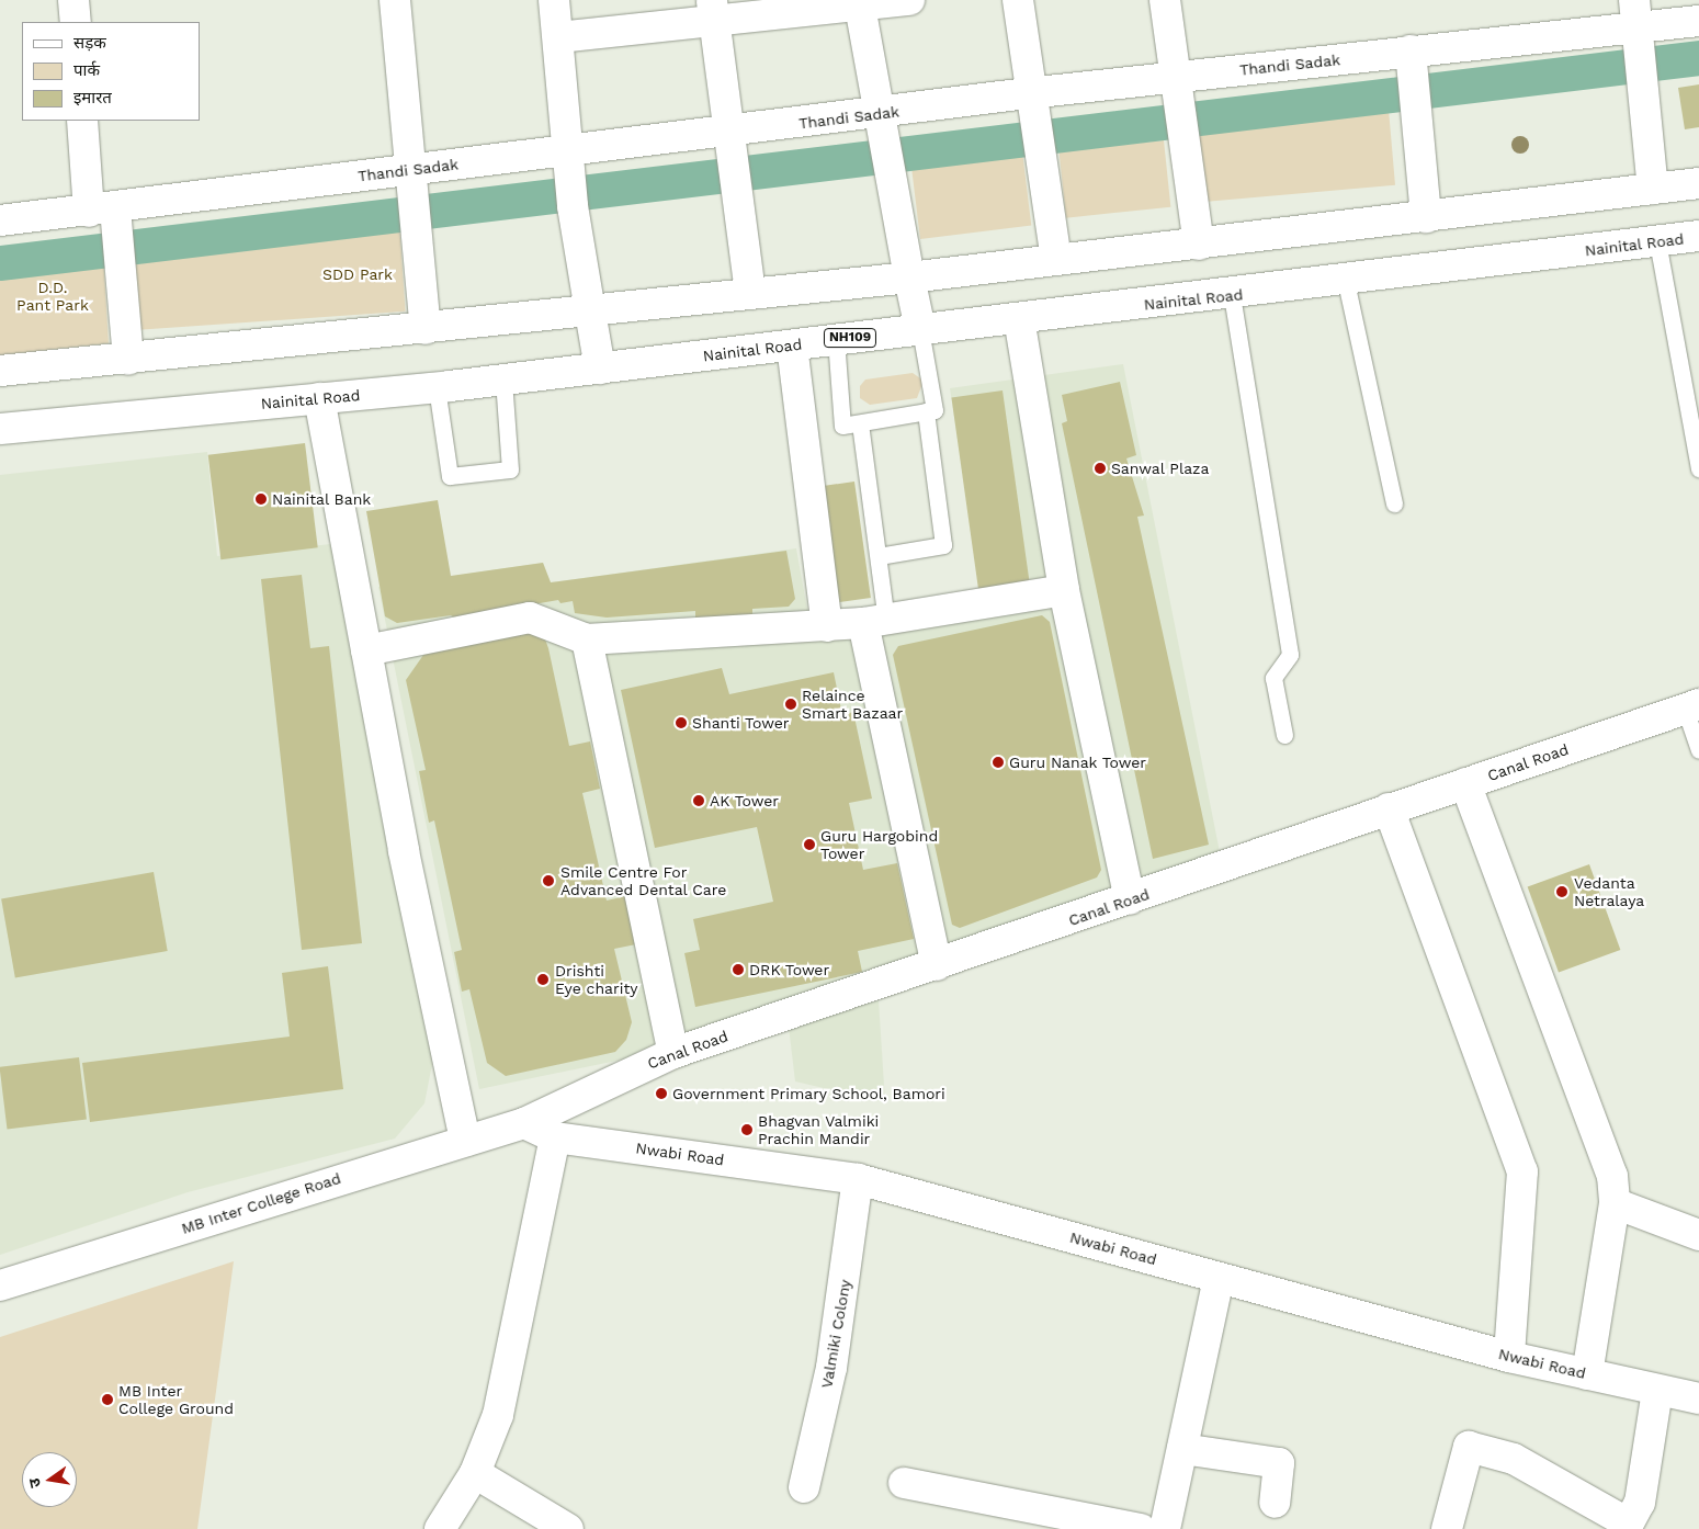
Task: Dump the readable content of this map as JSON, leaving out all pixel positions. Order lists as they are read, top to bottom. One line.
{"streets":{"main road":["Thandi Sadak","Nainital Road","NH109","Canal Road","Nwabi Road","MB Inter College Road","Valmiki Colony"]},"crossings":[["Canal Road","Nwabi Road"],["Canal Road","MB Inter College Road"],["Nwabi Road","MB Inter College Road"],["Nwabi Road","Valmiki Colony"]],"parks":["SDD Park","D.D. Pant Park"],"places":["Sanwal Plaza","Nainital Bank","Relaince Smart Bazaar","Shanti Tower","Guru Nanak Tower","AK Tower","Guru Hargobind Tower","Smile Centre For Advanced Dental Care","Vedanta Netralaya","DRK Tower","Drishti Eye charity","Government Primary School, Bamori","Bhagvan Valmiki Prachin Mandir","MB Inter College Ground"],"legend":["सड़क","पार्क","इमारत"],"north":"left"}
